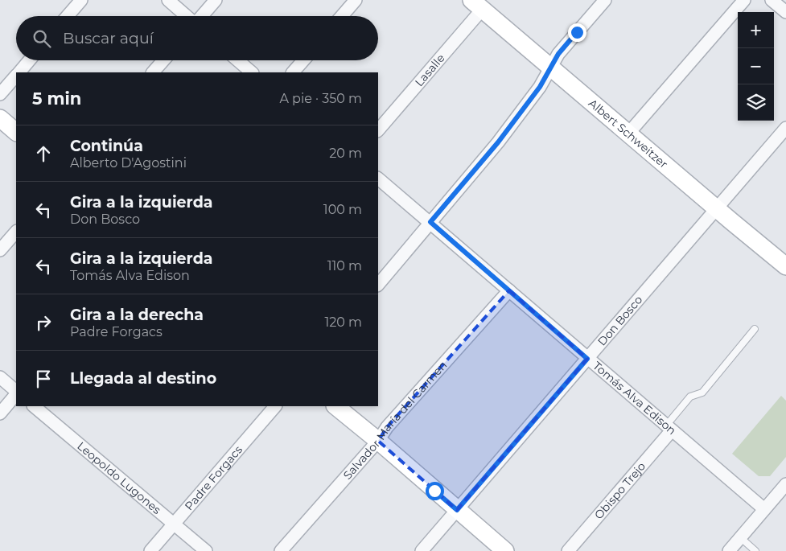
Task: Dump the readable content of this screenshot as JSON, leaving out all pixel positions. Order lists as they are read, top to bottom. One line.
{"streets":{"main road":["Albert Schweitzer"],"street":["Lasalle","Don Bosco","Tomás Alva Edison","Salvador María del Carmen","Leopoldo Lugones","Padre Forgacs","Obispo Trejo"]},"crossings":[["Lasalle","Albert Schweitzer"],["Albert Schweitzer","Don Bosco"],["Don Bosco","Tomás Alva Edison"],["Tomás Alva Edison","Salvador María del Carmen"],["Tomás Alva Edison","Obispo Trejo"],["Leopoldo Lugones","Padre Forgacs"]],"page":{"map_buttons":["+","−"],"search":"Buscar aquí","heading":["5 min","A pie · 350 m"],"list":[["Continúa","Alberto D'Agostini","20 m"],["Gira a la izquierda","Don Bosco","100 m"],["Gira a la izquierda","Tomás Alva Edison","110 m"],["Gira a la derecha","Padre Forgacs","120 m"],"Llegada al destino"]}}
